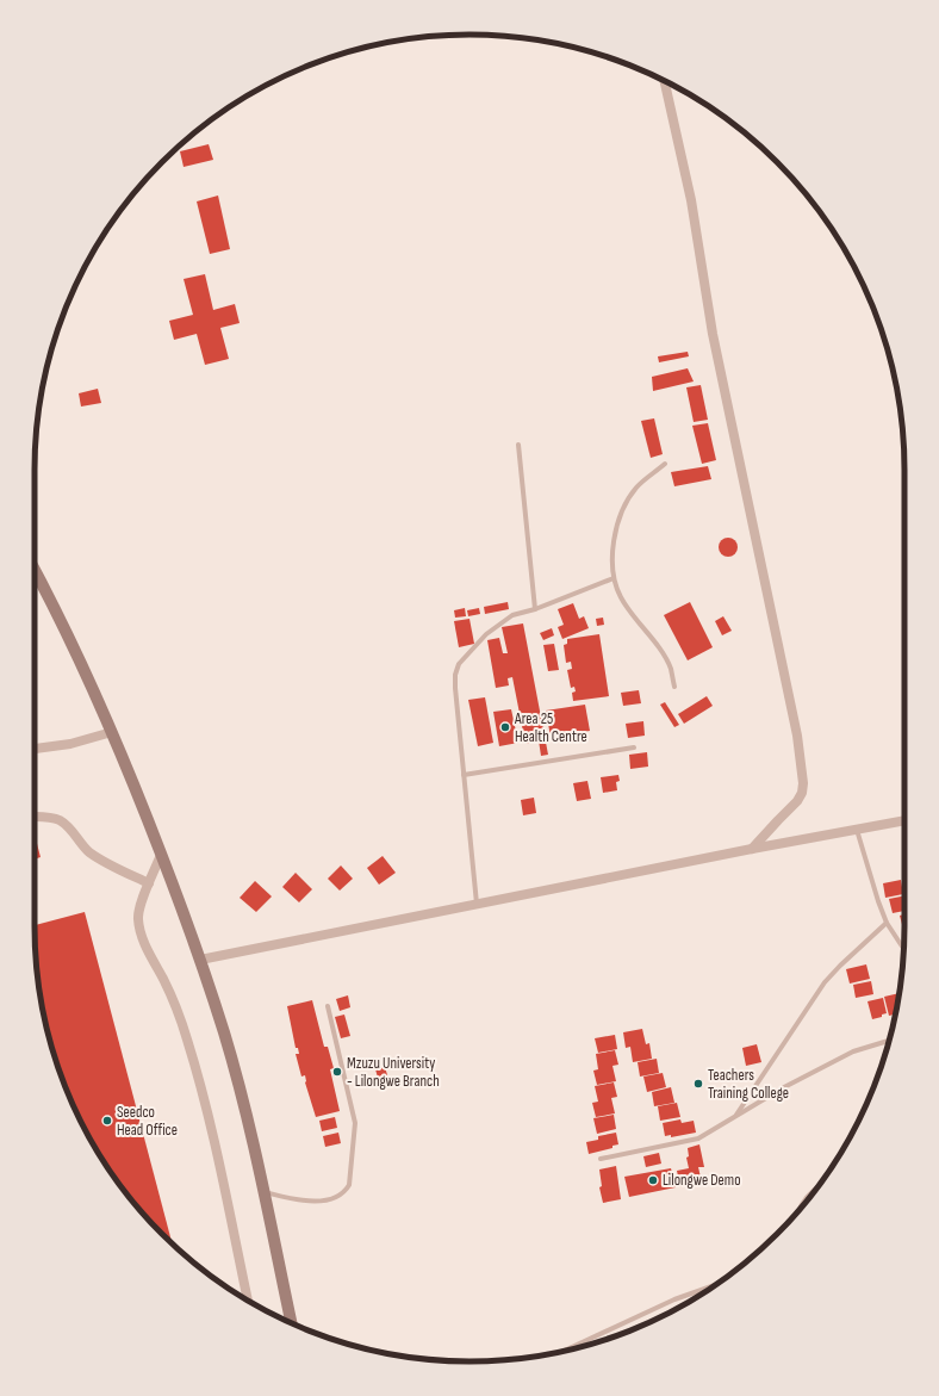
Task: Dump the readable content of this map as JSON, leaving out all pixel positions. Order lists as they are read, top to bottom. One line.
{"places":["Area 25 Health Centre","Mzuzu University - Lilongwe Branch","Teachers Training College","Seedco Head Office","Lilongwe Demo"]}
